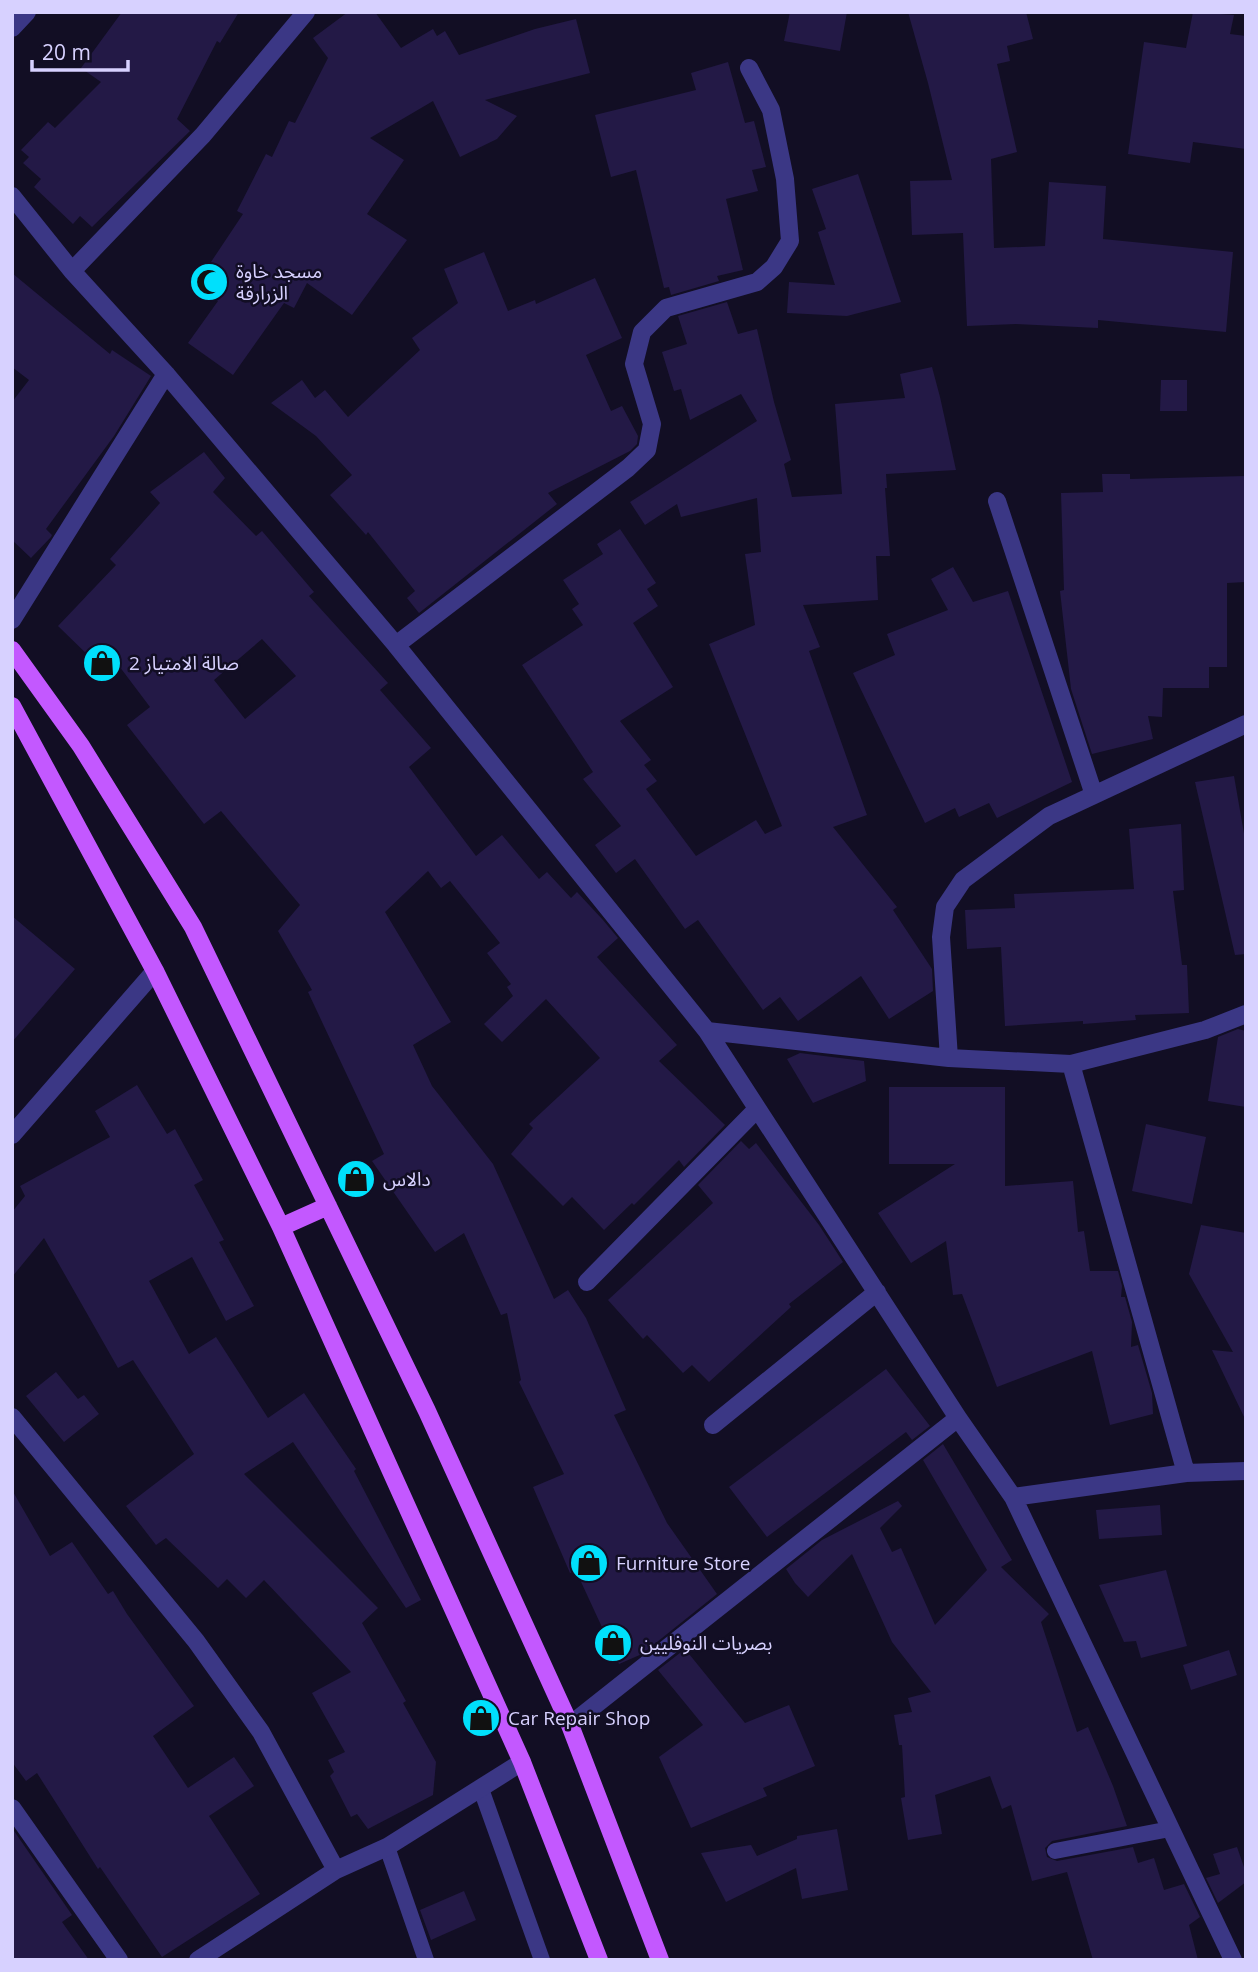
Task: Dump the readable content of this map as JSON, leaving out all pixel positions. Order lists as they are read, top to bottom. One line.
{"places":{"mosque":["مسجد خاوة الزرارقة"],"shop":["صالة الامتياز 2","دالاس","Furniture Store","بصريات النوفليين","Car Repair Shop"]},"scale_bar":"20 m"}
